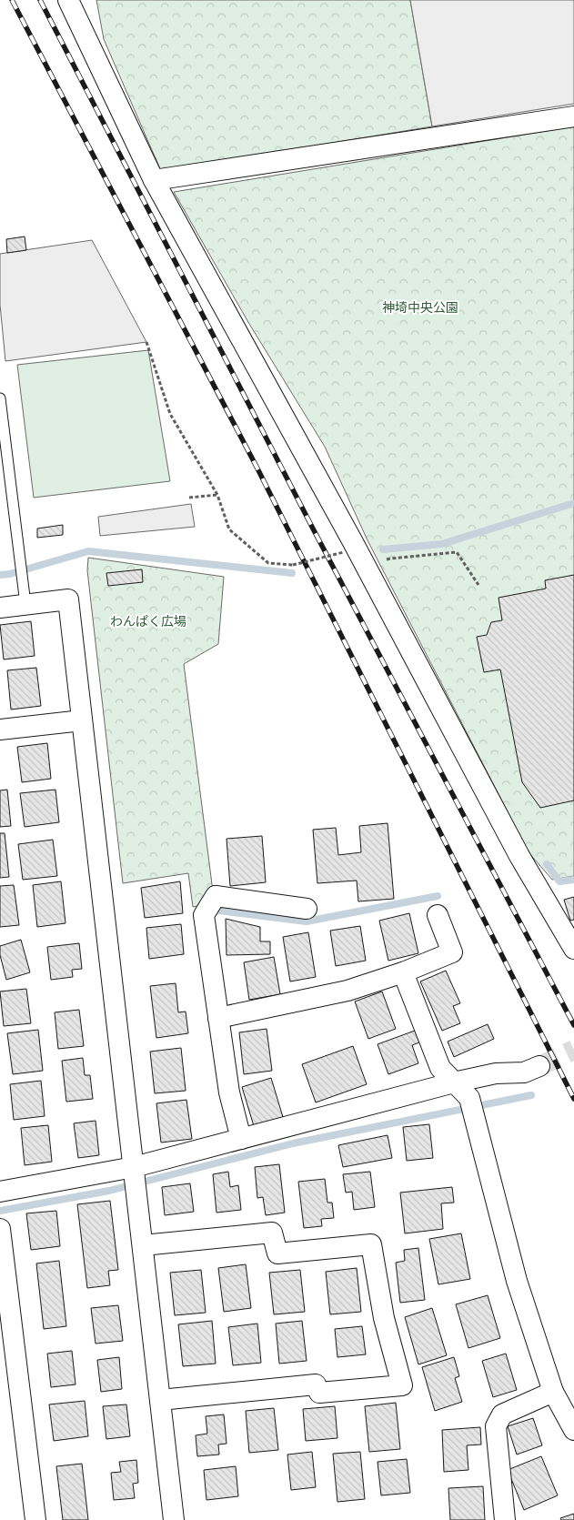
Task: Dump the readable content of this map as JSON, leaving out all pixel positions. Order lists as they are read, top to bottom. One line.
{"parks":["神埼中央公園","わんぱく広場"]}
